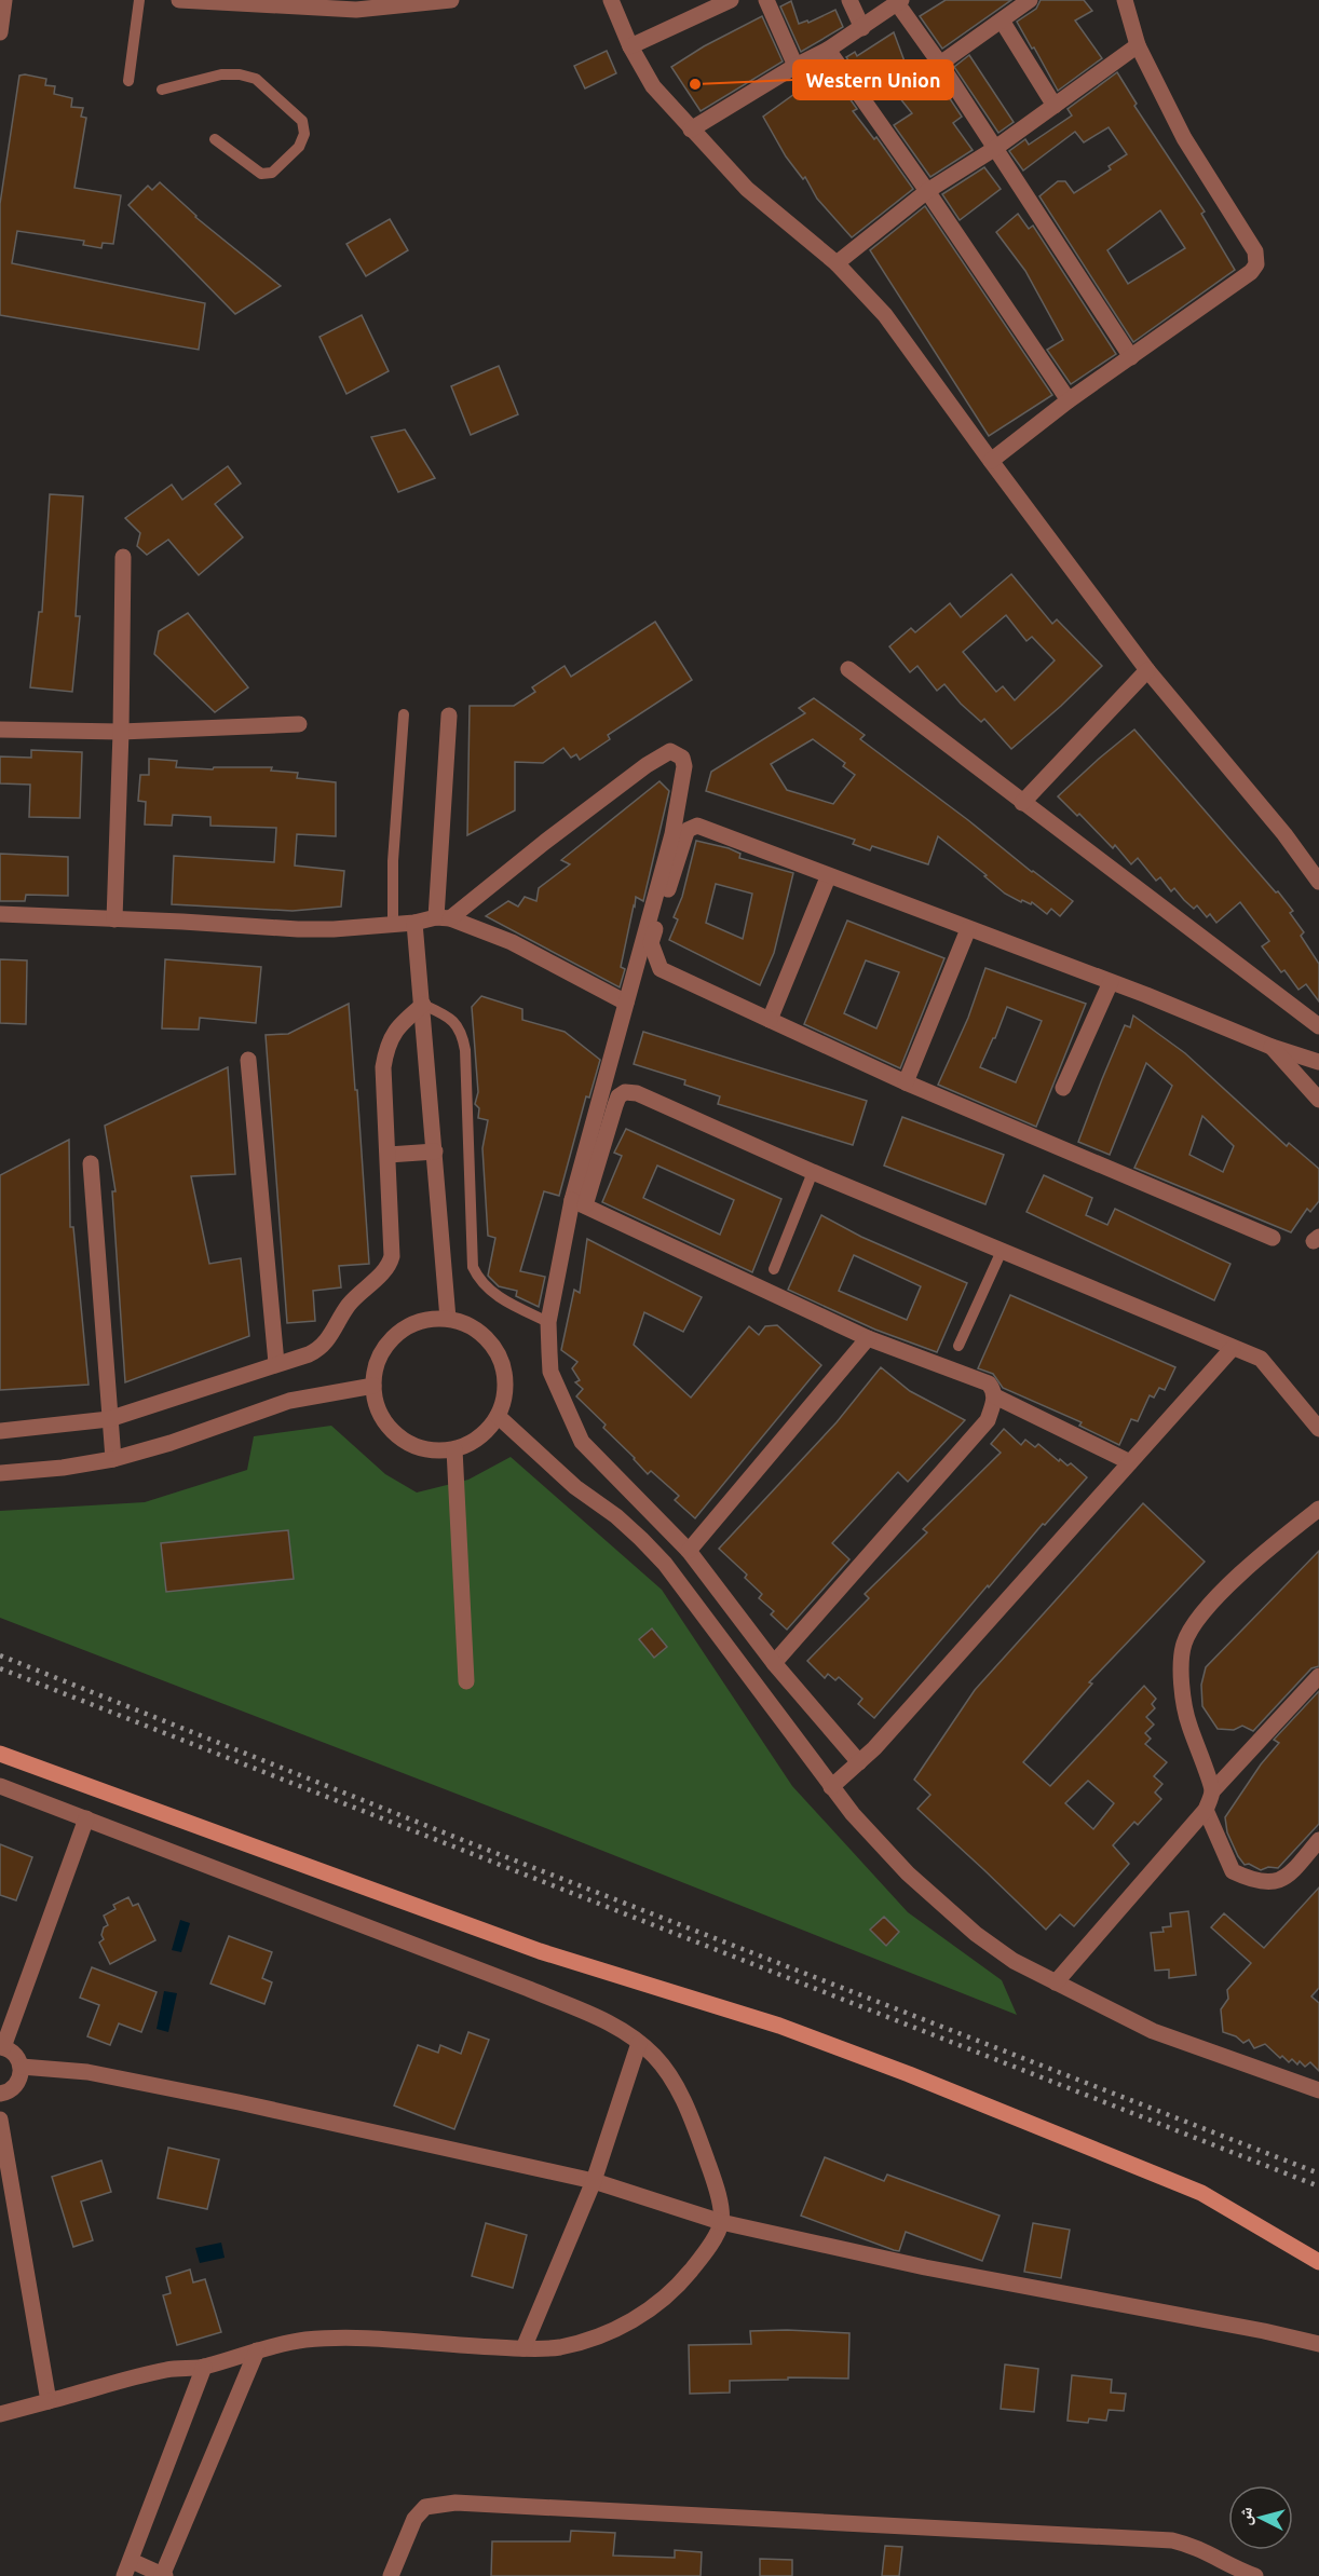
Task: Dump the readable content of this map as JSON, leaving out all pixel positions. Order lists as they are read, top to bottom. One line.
{"places":["Western Union"],"north":"left"}
